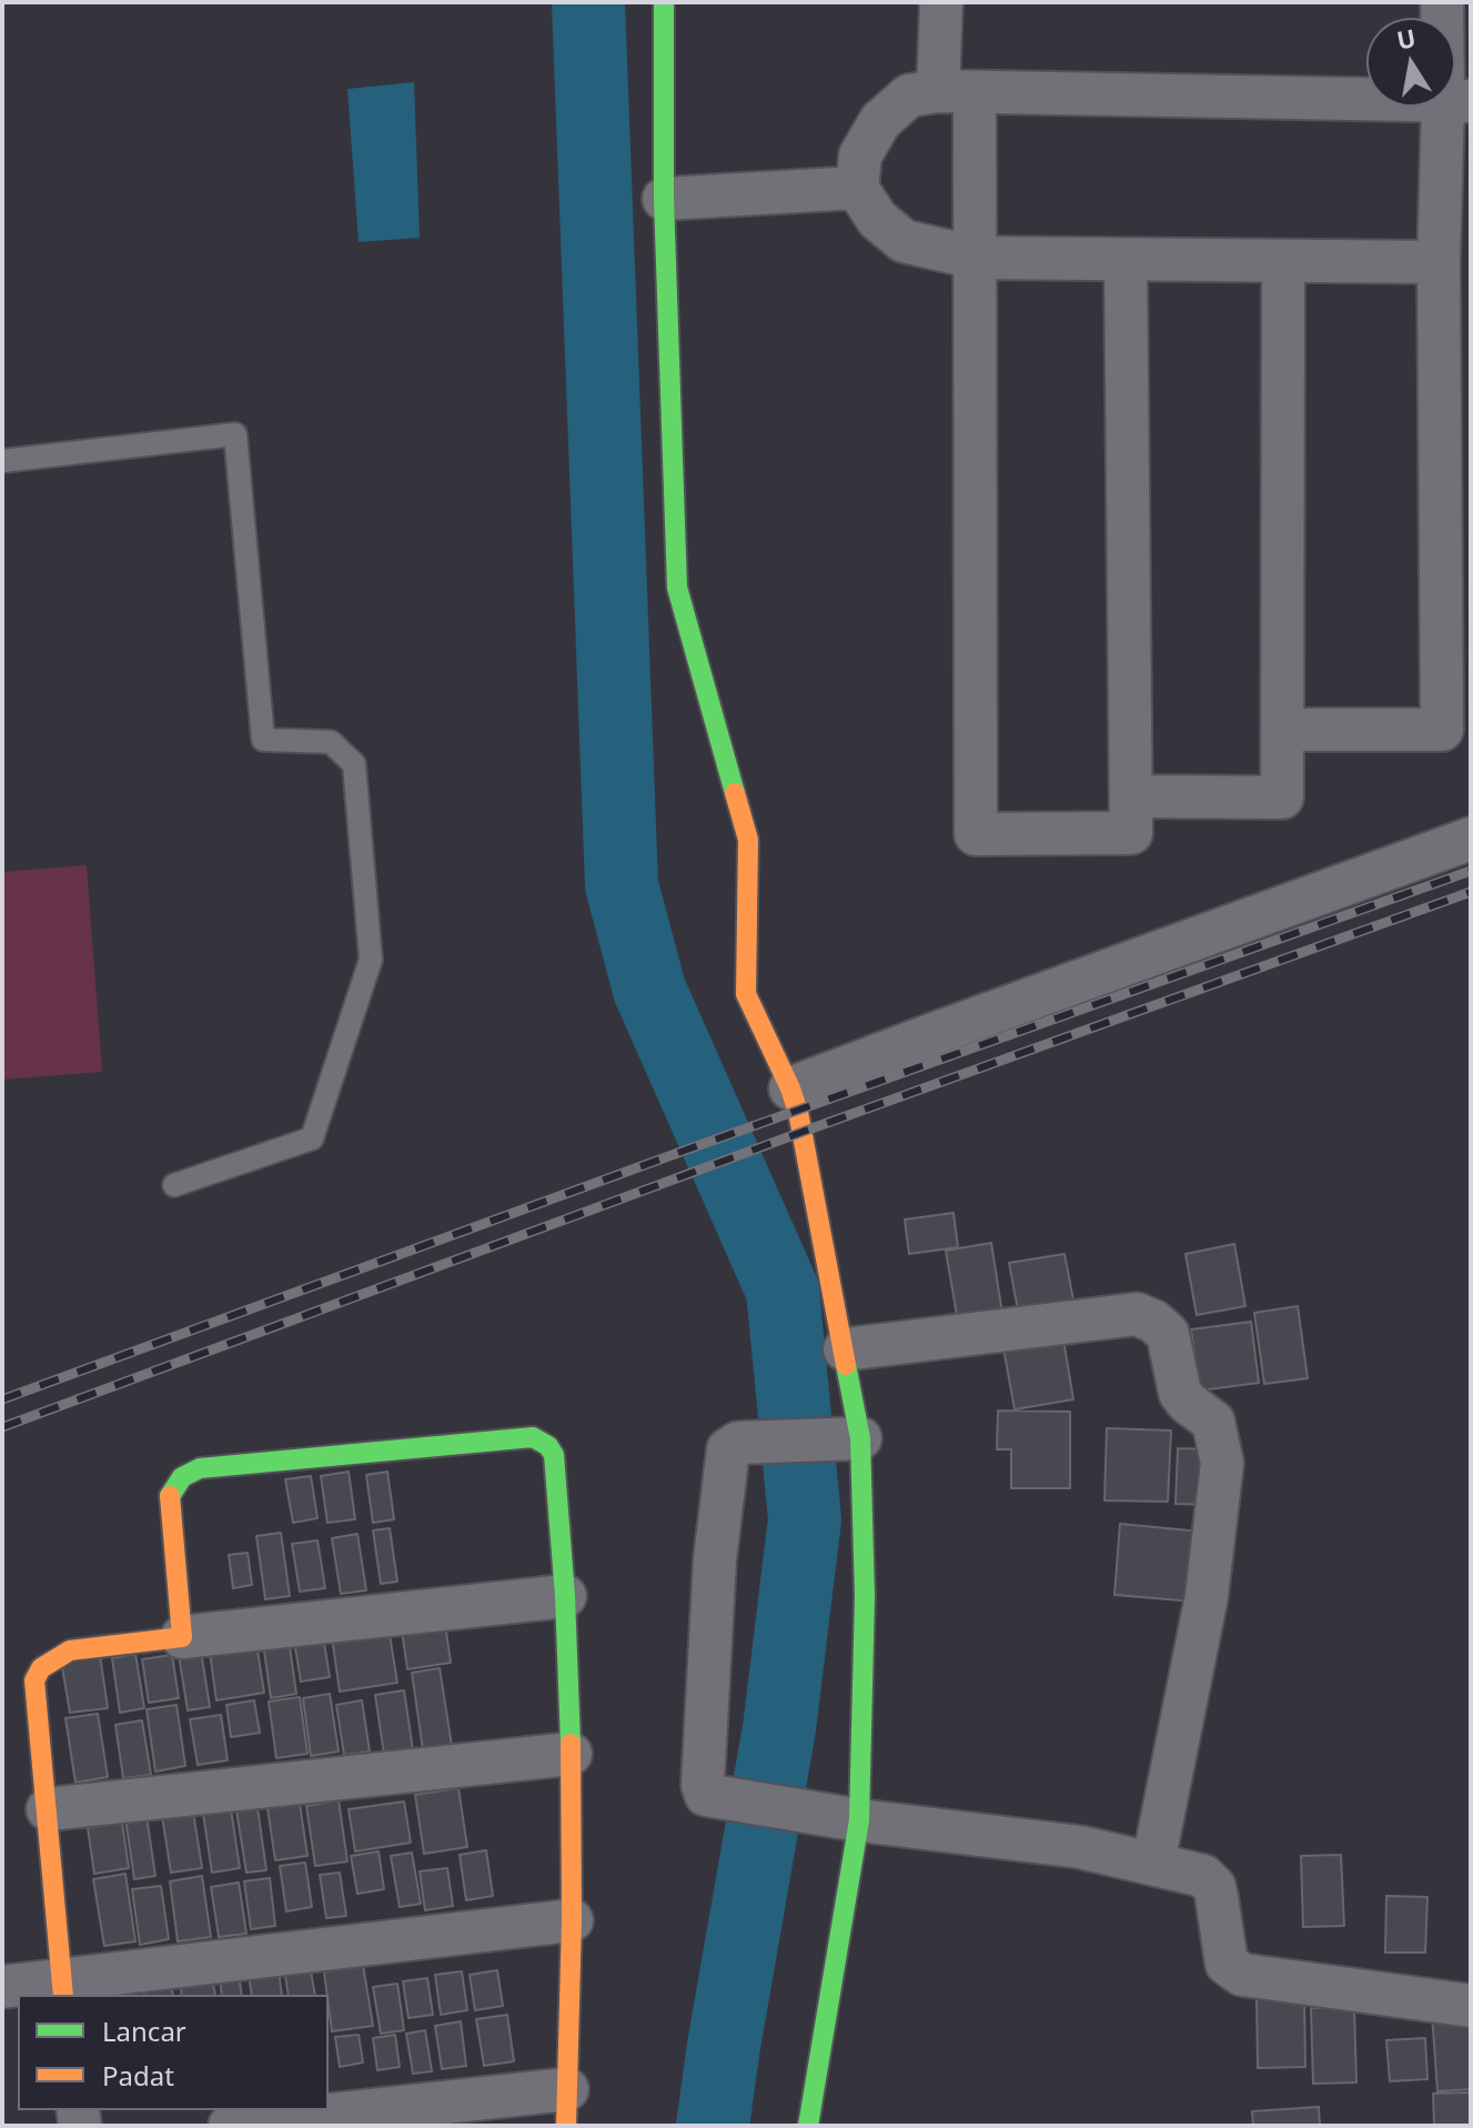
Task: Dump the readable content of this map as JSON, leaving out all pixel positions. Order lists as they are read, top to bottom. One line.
{"legend":["Lancar","Padat"],"north":"top"}
